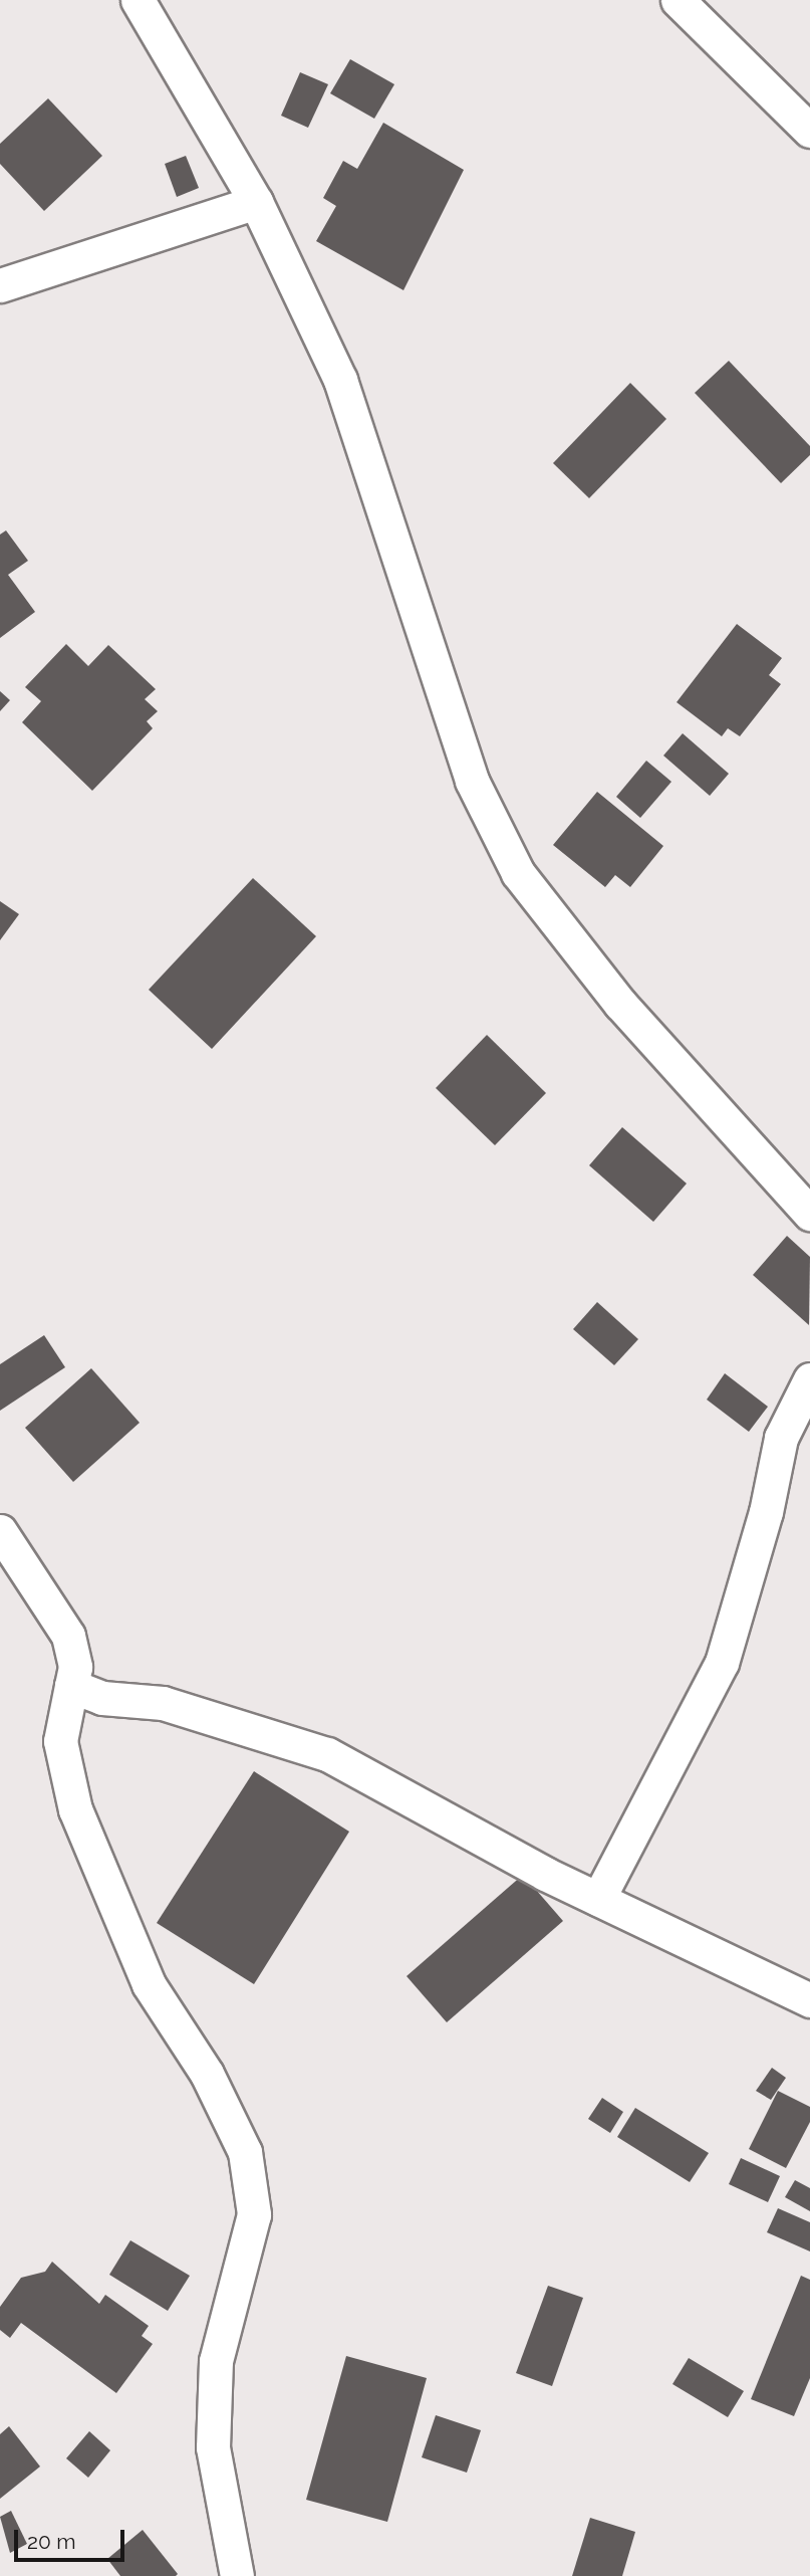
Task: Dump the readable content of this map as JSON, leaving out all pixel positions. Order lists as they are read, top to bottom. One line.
{"scale_bar":"20 m"}
